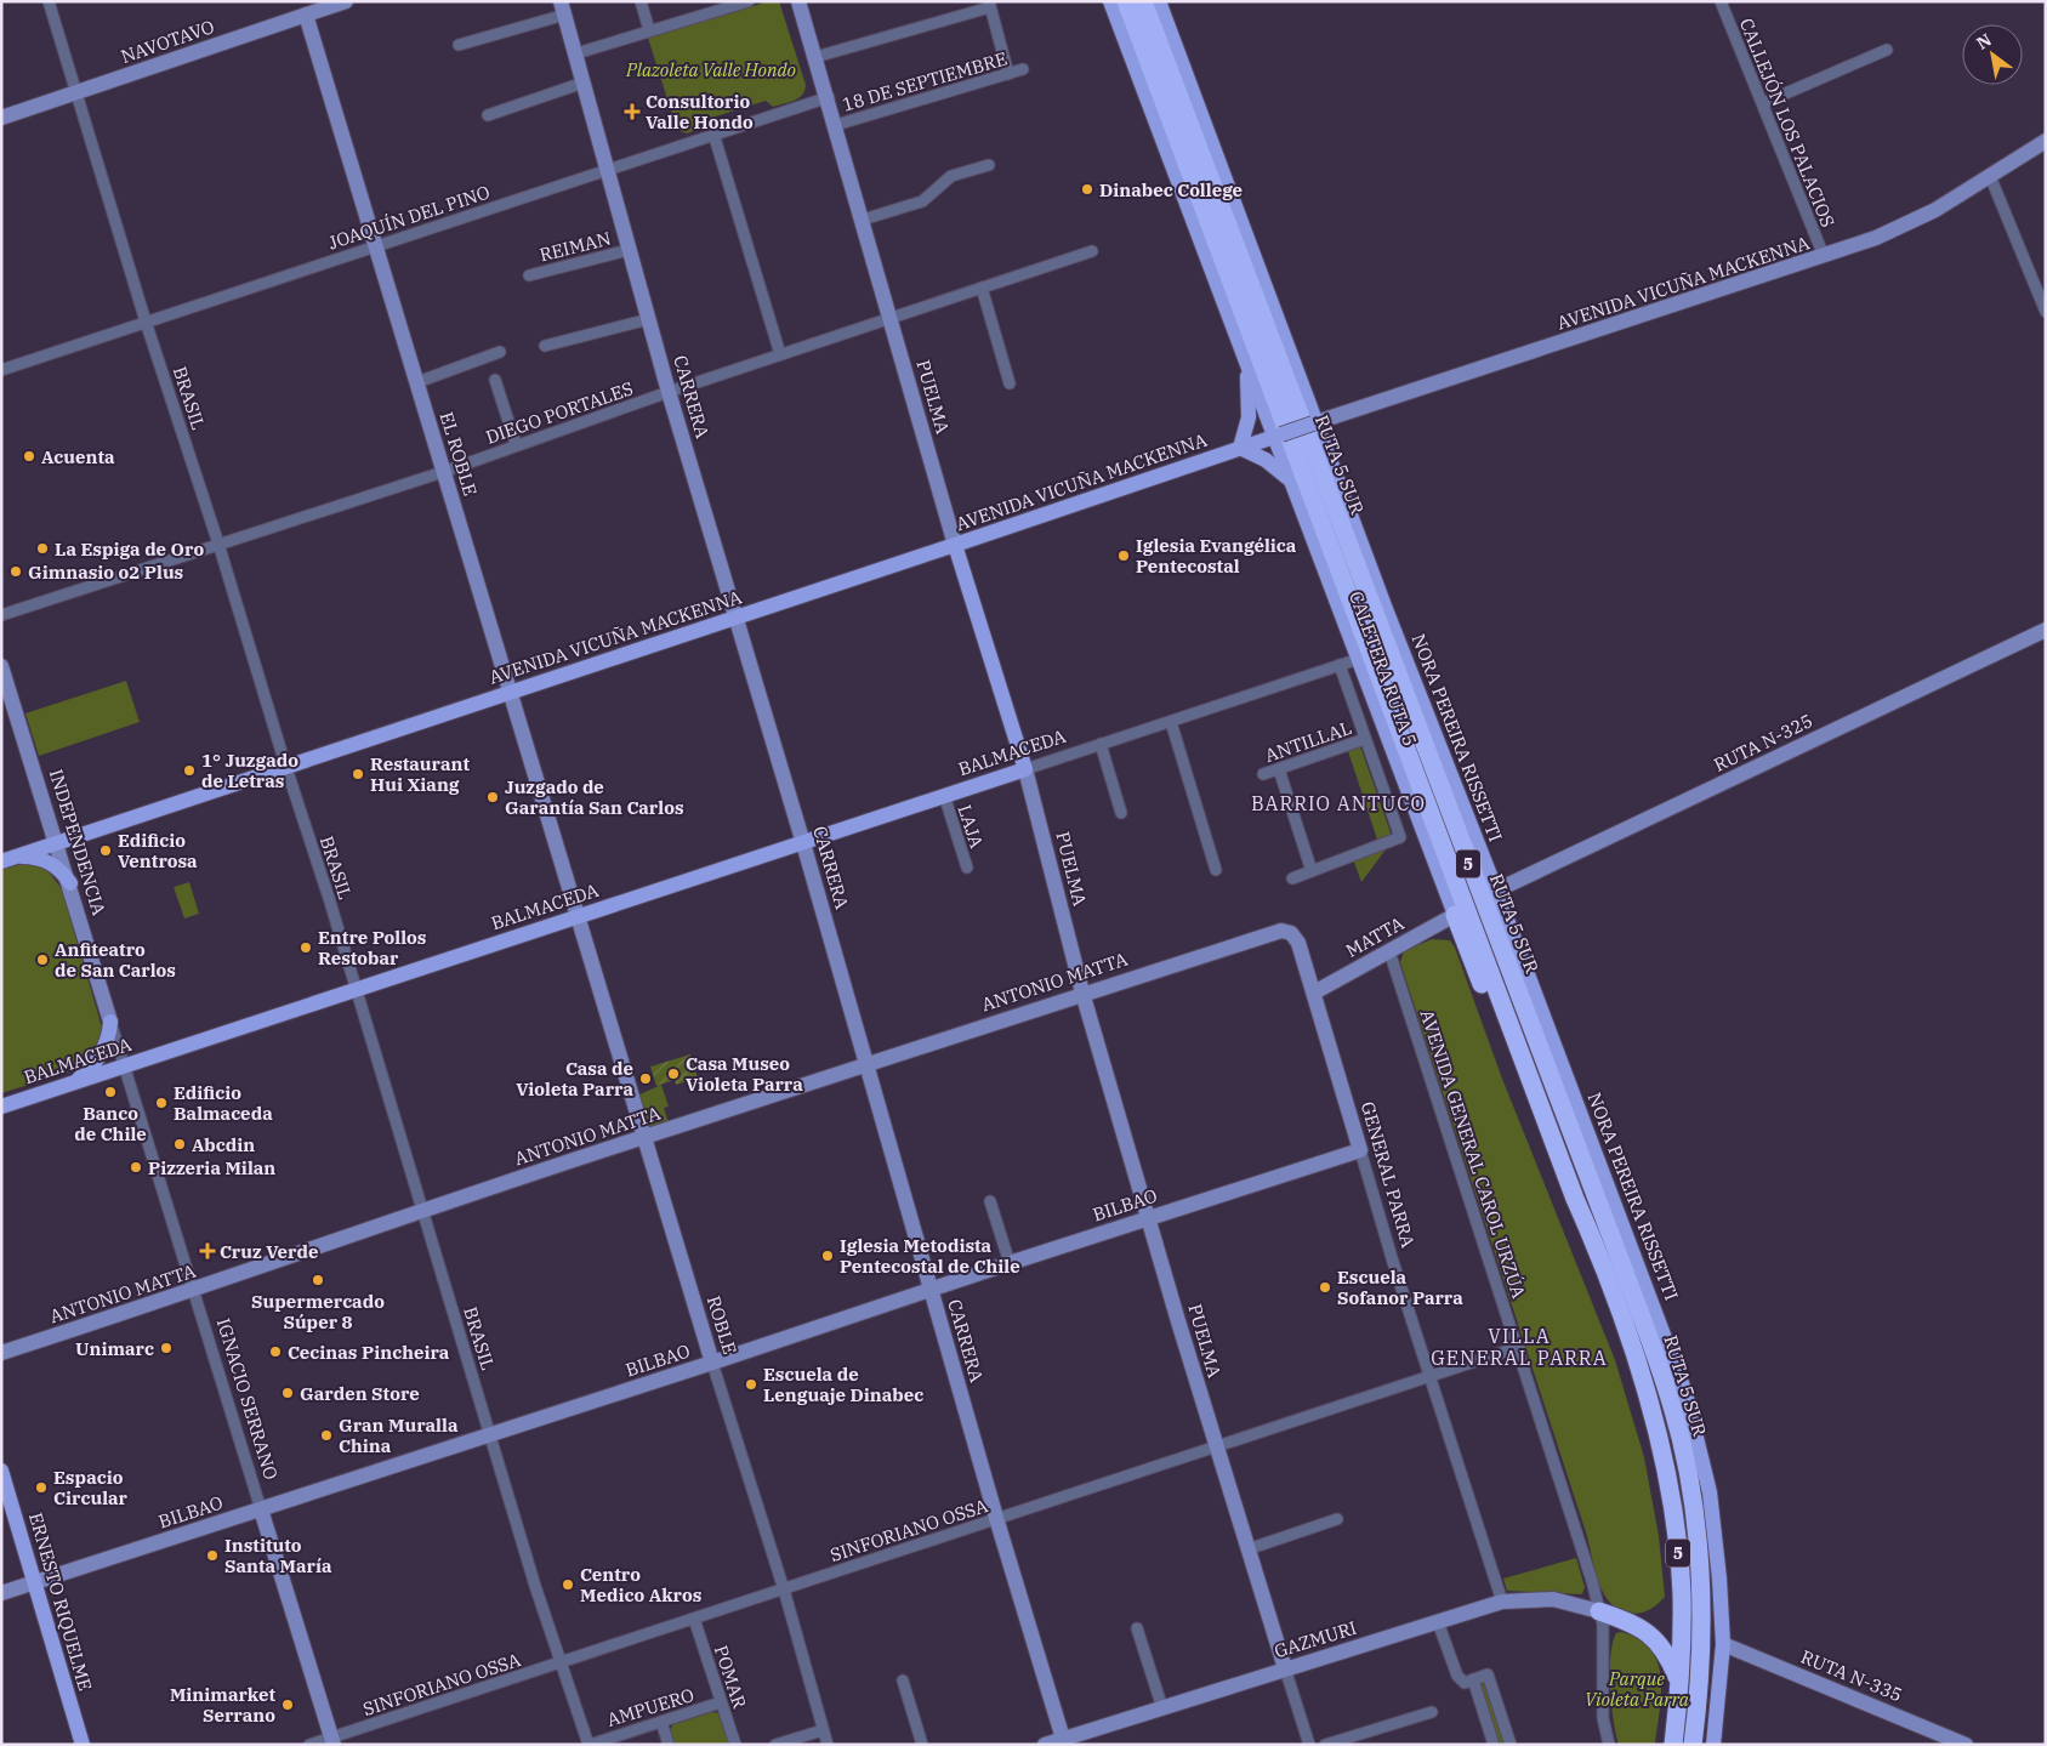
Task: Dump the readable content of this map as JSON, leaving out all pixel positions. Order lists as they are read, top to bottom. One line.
{"streets":{"highway":["RUTA 5 SUR","5"],"main road":["AVENIDA VICUÑA MACKENNA","PUELMA","CALETERA RUTA 5","NORA PEREIRA RISSETTI","BALMACEDA","ERNESTO RIQUELME"],"street":["NAVOTAVO","18 DE SEPTIEMBRE","CALLEJÓN LOS PALACIOS","JOAQUÍN DEL PINO","REIMAN","CARRERA","BRASIL","DIEGO PORTALES","EL ROBLE","ANTILLAL","RUTA N-325","LAJA","INDEPENDENCIA","MATTA","ANTONIO MATTA","AVENIDA GENERAL CAROL URZÚA","GENERAL PARRA","BILBAO","ROBLE","IGNACIO SERRANO","SINFORIANO OSSA","GAZMURI","RUTA N-335","POMAR","AMPUERO"]},"crossings":[["NAVOTAVO","BRASIL"],["NAVOTAVO","EL ROBLE"],["18 DE SEPTIEMBRE","PUELMA"],["CALLEJÓN LOS PALACIOS","AVENIDA VICUÑA MACKENNA"],["JOAQUÍN DEL PINO","CARRERA"],["JOAQUÍN DEL PINO","PUELMA"],["JOAQUÍN DEL PINO","BRASIL"],["JOAQUÍN DEL PINO","EL ROBLE"],["REIMAN","CARRERA"],["AVENIDA VICUÑA MACKENNA","CARRERA"],["AVENIDA VICUÑA MACKENNA","PUELMA"],["AVENIDA VICUÑA MACKENNA","BRASIL"],["AVENIDA VICUÑA MACKENNA","EL ROBLE"],["AVENIDA VICUÑA MACKENNA","CALETERA RUTA 5"],["AVENIDA VICUÑA MACKENNA","NORA PEREIRA RISSETTI"],["AVENIDA VICUÑA MACKENNA","INDEPENDENCIA"],["CARRERA","DIEGO PORTALES"],["CARRERA","BALMACEDA"],["CARRERA","ANTONIO MATTA"],["CARRERA","BILBAO"],["CARRERA","SINFORIANO OSSA"],["CARRERA","GAZMURI"],["PUELMA","DIEGO PORTALES"],["PUELMA","BALMACEDA"],["PUELMA","ANTONIO MATTA"],["PUELMA","BILBAO"],["PUELMA","SINFORIANO OSSA"],["PUELMA","GAZMURI"],["BRASIL","DIEGO PORTALES"],["BRASIL","BALMACEDA"],["BRASIL","ANTONIO MATTA"],["BRASIL","BILBAO"],["BRASIL","SINFORIANO OSSA"],["BRASIL","AMPUERO"],["DIEGO PORTALES","EL ROBLE"],["EL ROBLE","BALMACEDA"],["EL ROBLE","ROBLE"],["CALETERA RUTA 5","BALMACEDA"],["CALETERA RUTA 5","MATTA"],["NORA PEREIRA RISSETTI","RUTA N-325"],["NORA PEREIRA RISSETTI","RUTA N-335"],["BALMACEDA","LAJA"],["BALMACEDA","INDEPENDENCIA"],["BALMACEDA","ROBLE"],["BALMACEDA","IGNACIO SERRANO"],["INDEPENDENCIA","IGNACIO SERRANO"],["MATTA","AVENIDA GENERAL CAROL URZÚA"],["MATTA","GENERAL PARRA"],["ANTONIO MATTA","GENERAL PARRA"],["ANTONIO MATTA","ROBLE"],["ANTONIO MATTA","IGNACIO SERRANO"],["AVENIDA GENERAL CAROL URZÚA","SINFORIANO OSSA"],["AVENIDA GENERAL CAROL URZÚA","GAZMURI"],["GENERAL PARRA","BILBAO"],["GENERAL PARRA","SINFORIANO OSSA"],["GENERAL PARRA","GAZMURI"],["BILBAO","ROBLE"],["BILBAO","IGNACIO SERRANO"],["BILBAO","ERNESTO RIQUELME"],["ROBLE","SINFORIANO OSSA"],["IGNACIO SERRANO","SINFORIANO OSSA"],["SINFORIANO OSSA","POMAR"],["POMAR","AMPUERO"]],"districts":["BARRIO ANTUCO","VILLA GENERAL PARRA"],"parks":["Plazoleta Valle Hondo","Parque Violeta Parra"],"places":{"health":["Consultorio Valle Hondo","Cruz Verde"],"other":["Dinabec College","Acuenta","La Espiga de Oro","Iglesia Evangélica Pentecostal","Gimnasio o2 Plus","1° Juzgado de Letras","Restaurant Hui Xiang","Juzgado de Garantía San Carlos","Edificio Ventrosa","Entre Pollos Restobar","Anfiteatro de San Carlos","Casa Museo Violeta Parra","Casa de Violeta Parra","Banco de Chile","Edificio Balmaceda","Abcdin","Pizzeria Milan","Iglesia Metodista Pentecostal de Chile","Supermercado Súper 8","Escuela Sofanor Parra","Unimarc","Cecinas Pincheira","Escuela de Lenguaje Dinabec","Garden Store","Gran Muralla China","Espacio Circular","Instituto Santa María","Centro Medico Akros","Minimarket Serrano"]},"north":"top left"}
